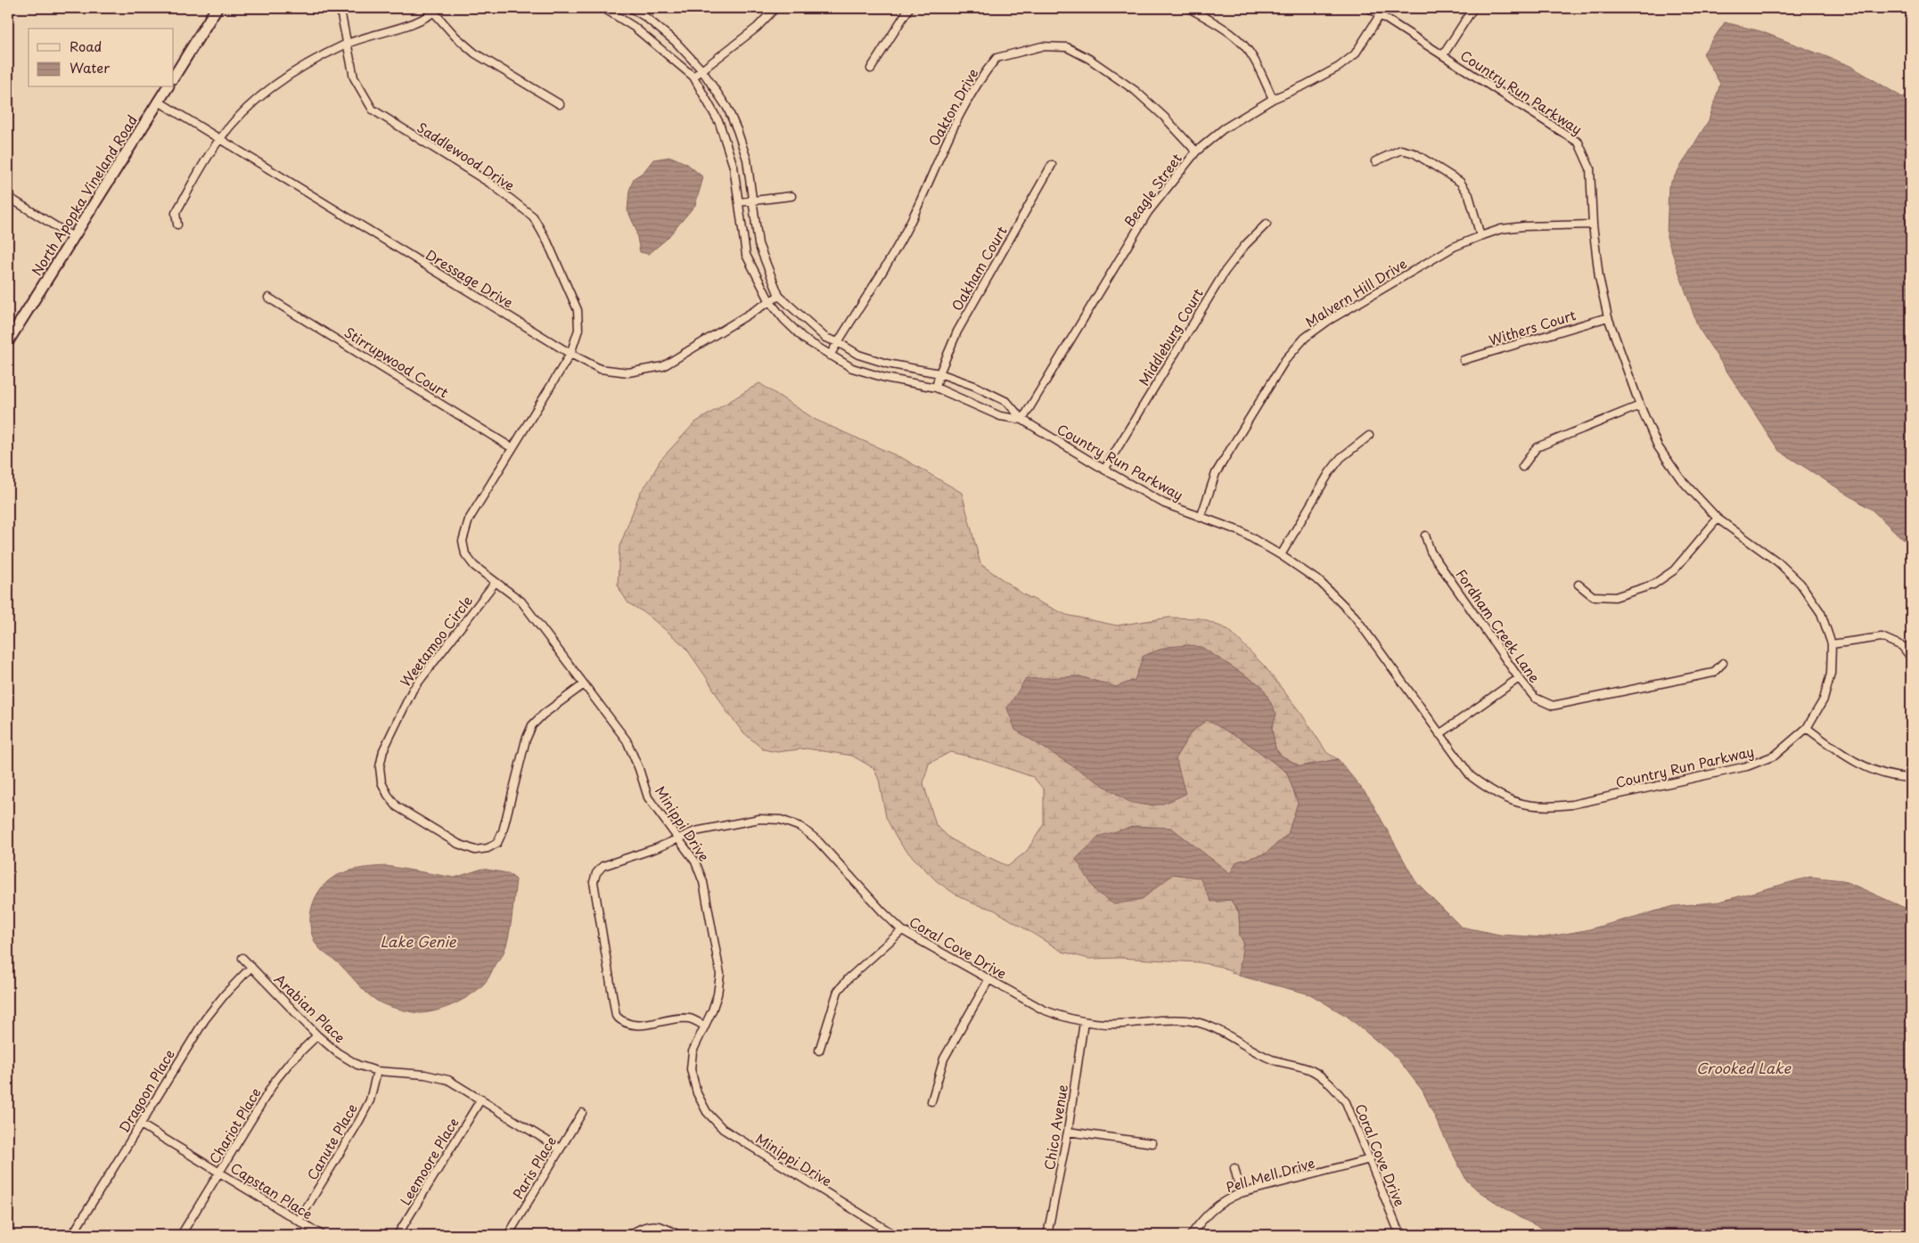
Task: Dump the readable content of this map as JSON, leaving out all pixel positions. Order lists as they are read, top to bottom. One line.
{"streets":{"main road":["North Apopka Vineland Road"],"street":["Country Run Parkway","Oakton Drive","Saddlewood Drive","Beagle Street","Oakham Court","Dressage Drive","Malvern Hill Drive","Withers Court","Middleburg Court","Stirrupwood Court","Fordham Creek Lane","Weetamoo Circle","Minippi Drive","Coral Cove Drive","Arabian Place","Dragoon Place","Chariot Place","Chico Avenue","Canute Place","Leemoore Place","Paris Place","Pell Mell Drive","Capstan Place"]},"crossings":[["Country Run Parkway","Oakton Drive"],["Country Run Parkway","Beagle Street"],["Country Run Parkway","Oakham Court"],["Country Run Parkway","Dressage Drive"],["Country Run Parkway","Malvern Hill Drive"],["Country Run Parkway","Withers Court"],["Country Run Parkway","Middleburg Court"],["Oakton Drive","Beagle Street"],["Saddlewood Drive","Dressage Drive"],["Saddlewood Drive","Stirrupwood Court"],["Saddlewood Drive","Minippi Drive"],["North Apopka Vineland Road","Dressage Drive"],["Weetamoo Circle","Minippi Drive"],["Minippi Drive","Coral Cove Drive"],["Coral Cove Drive","Chico Avenue"],["Coral Cove Drive","Pell Mell Drive"],["Arabian Place","Dragoon Place"],["Arabian Place","Chariot Place"],["Arabian Place","Canute Place"],["Arabian Place","Leemoore Place"],["Arabian Place","Paris Place"],["Dragoon Place","Capstan Place"],["Chariot Place","Capstan Place"],["Canute Place","Capstan Place"]],"water":["Lake Genie","Crooked Lake"],"legend":["Road","Water"]}
